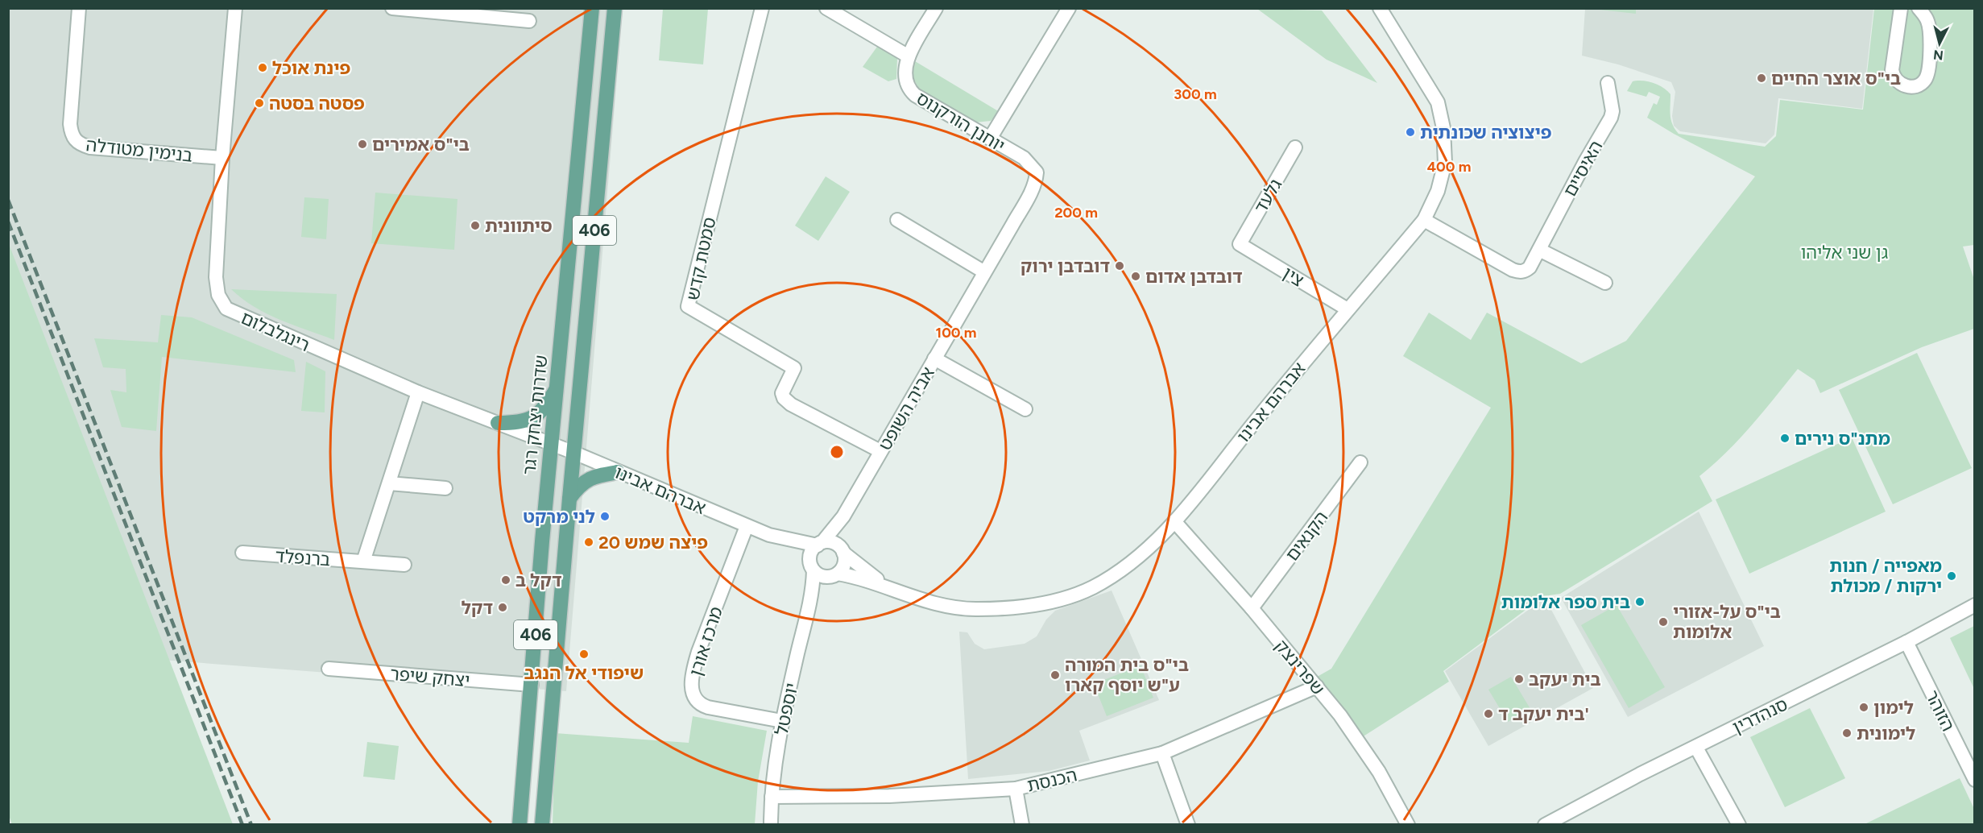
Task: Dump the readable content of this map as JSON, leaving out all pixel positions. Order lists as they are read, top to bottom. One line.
{"streets":{"main road":["406","שדרות יצחק רגר"],"street":["יוחנן הורקנוס","בנימין מטודלה","האיסיים","גלעד","סמטת קדש","צין","רינגלבלום","אברהם אבינו","אביה השופט","הקנאים","ברנפלד","מרכז אורן","שפרינצק","יצחק שיפר","יוספטל","הזוהר","סנהדרין","הכנסת"]},"crossings":[["יוחנן הורקנוס","אביה השופט"],["בנימין מטודלה","רינגלבלום"],["האיסיים","אברהם אבינו"],["גלעד","צין"],["406","אברהם אבינו"],["סמטת קדש","אביה השופט"],["צין","אברהם אבינו"],["רינגלבלום","אברהם אבינו"],["רינגלבלום","שדרות יצחק רגר"],["אברהם אבינו","אביה השופט"],["אברהם אבינו","שדרות יצחק רגר"],["אברהם אבינו","מרכז אורן"],["אברהם אבינו","שפרינצק"],["אברהם אבינו","יוספטל"],["אביה השופט","יוספטל"],["שדרות יצחק רגר","יצחק שיפר"],["הקנאים","שפרינצק"],["מרכז אורן","יוספטל"],["שפרינצק","הכנסת"],["יוספטל","הכנסת"],["הזוהר","סנהדרין"]],"parks":["גן שני אליהו"],"places":["פינת אוכל","בי\"ס אוצר החיים","פסטה בסטה","פיצוציה שכונתית","בי\"ס אמירים","סיתוונית","דובדבן ירוק","דובדבן אדום","מתנ\"ס נירים","לני מרקט","פיצה שמש 20","מאפייה / חנות ירקות / מכולת","דקל ב","בית ספר אלומות","דקל","בי\"ס על-אזורי אלומות","שיפודי אל הנגב","בי\"ס בית המורה ע\"ש יוסף קארו","בית יעקב","לימון","בית יעקב ד'","לימונית"],"north":"bottom","rings":["300 m","400 m","200 m","100 m"]}
